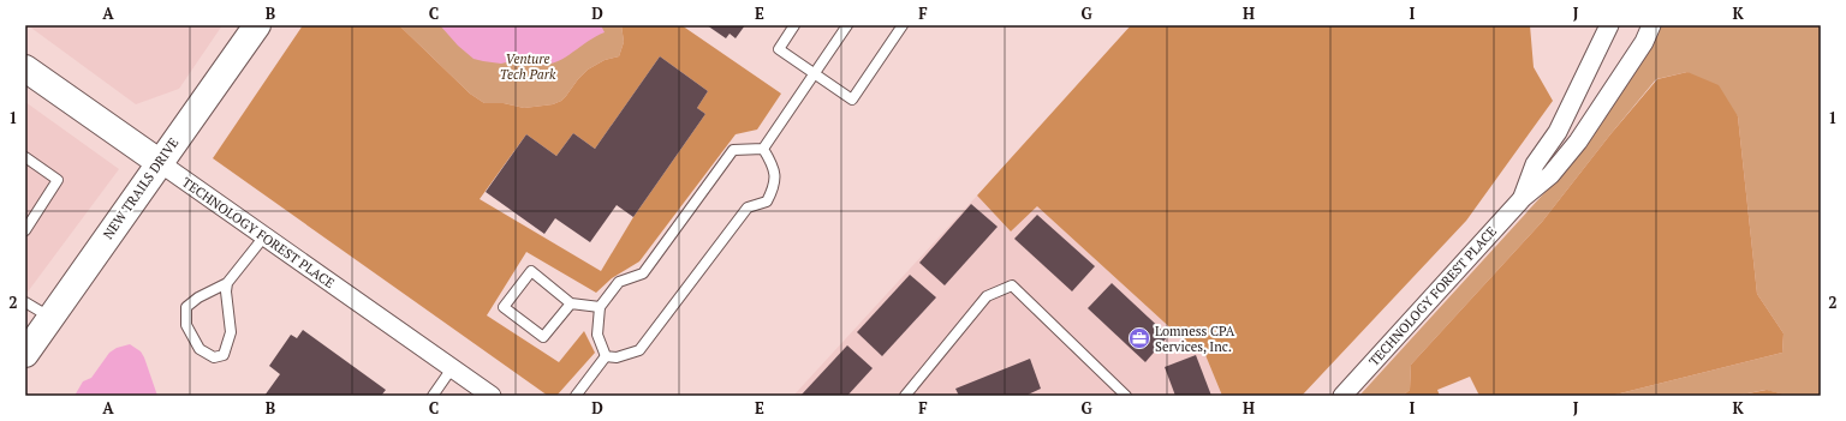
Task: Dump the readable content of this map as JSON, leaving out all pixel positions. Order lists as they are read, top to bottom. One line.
{"streets":{"street":["NEW TRAILS DRIVE","TECHNOLOGY FOREST PLACE"]},"crossings":[["NEW TRAILS DRIVE","TECHNOLOGY FOREST PLACE"]],"parks":["Venture Tech Park"],"places":{"office":["Lomness CPA Services, Inc."]},"grid":{"columns":["A","B","C","D","E","F","G","H","I","J","K"],"rows":["1","2"]}}
